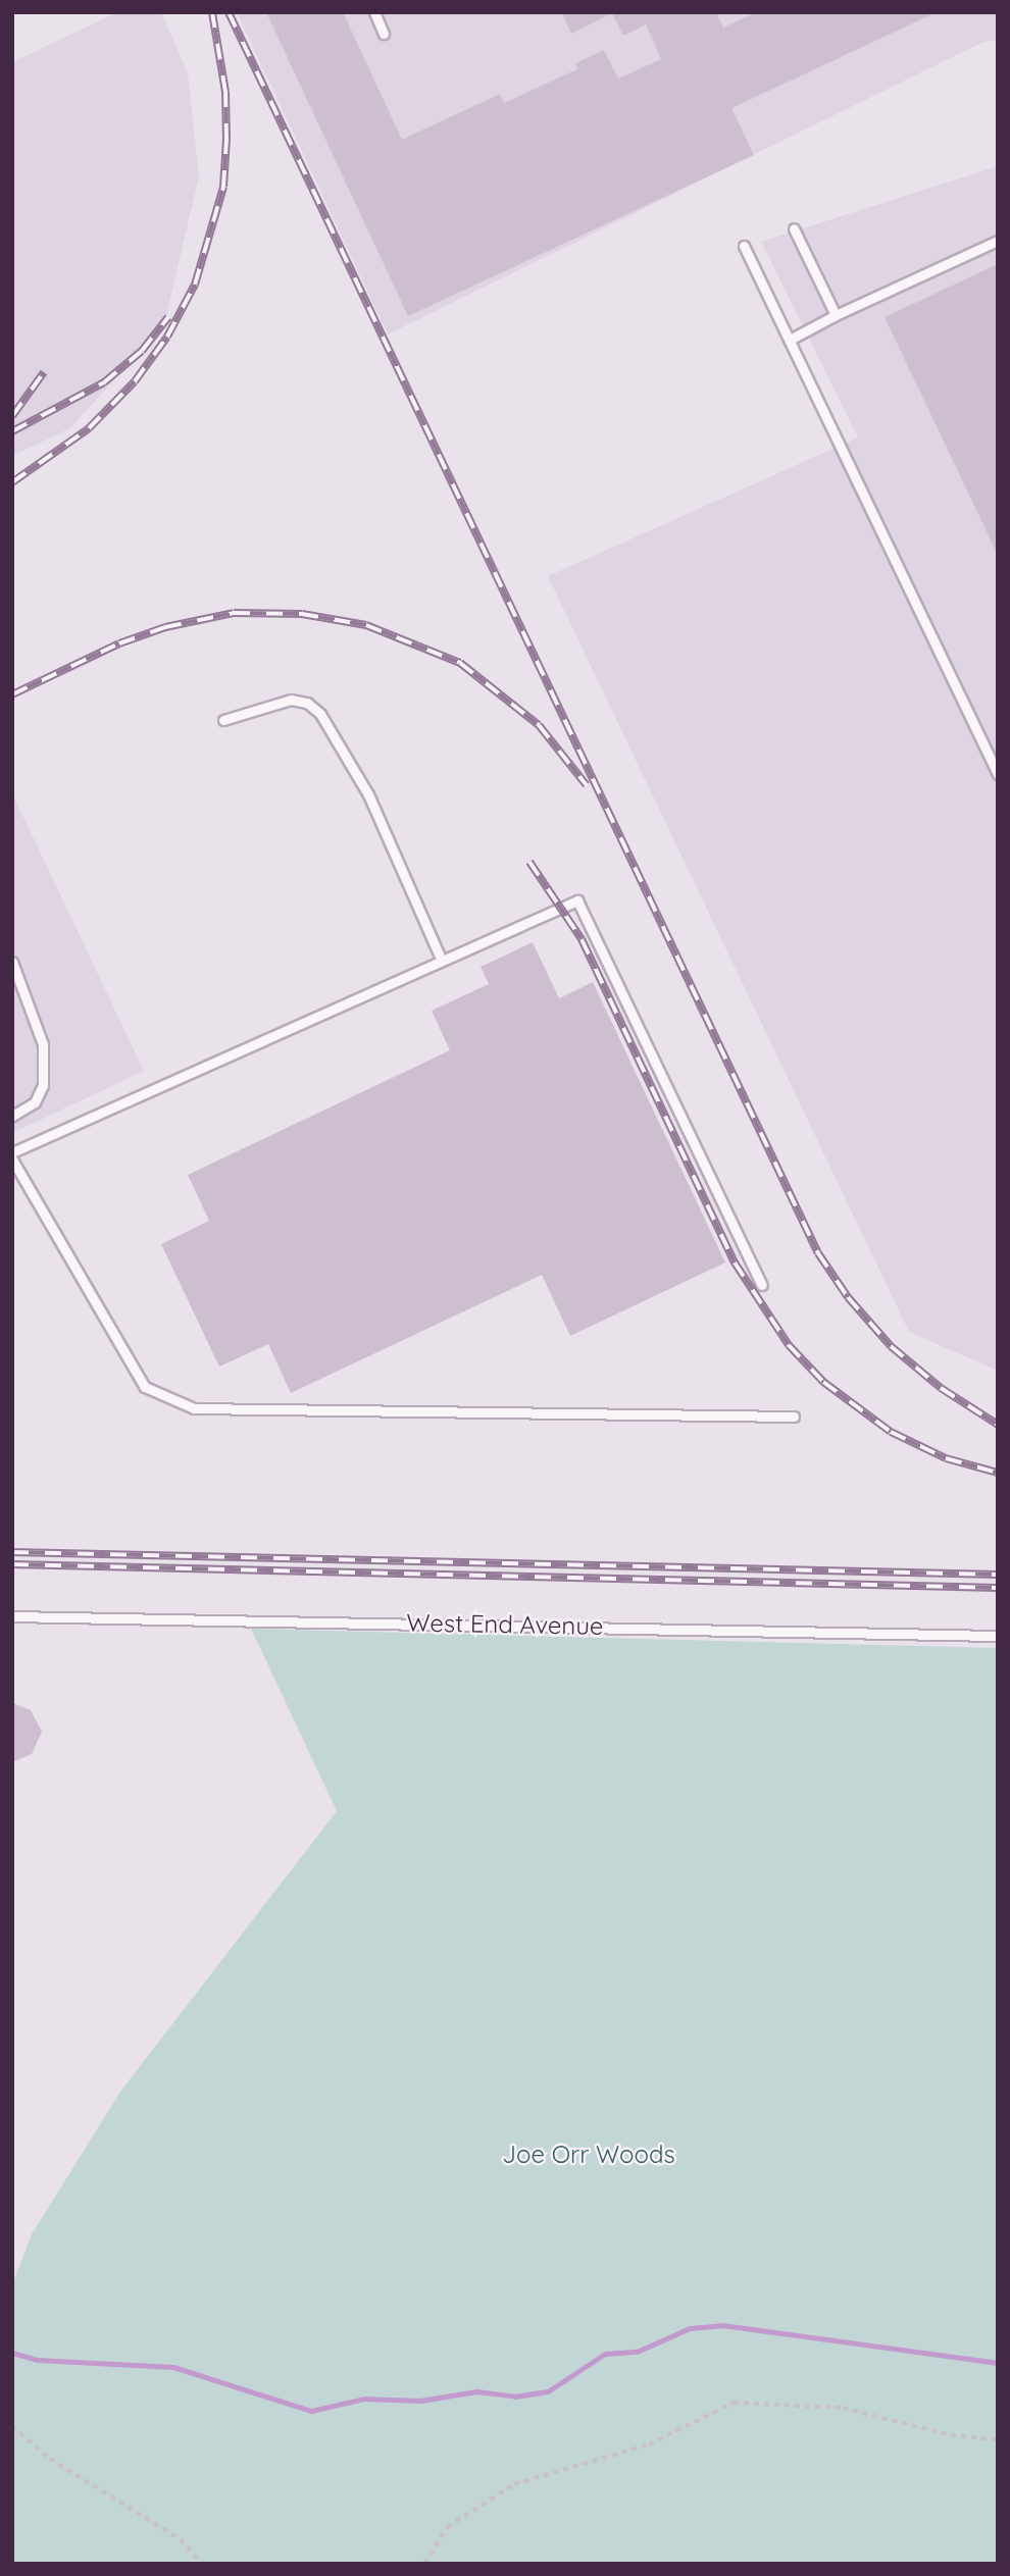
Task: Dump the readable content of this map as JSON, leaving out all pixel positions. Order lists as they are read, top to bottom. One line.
{"streets":{"lane":["West End Avenue"]},"parks":["Joe Orr Woods"]}
